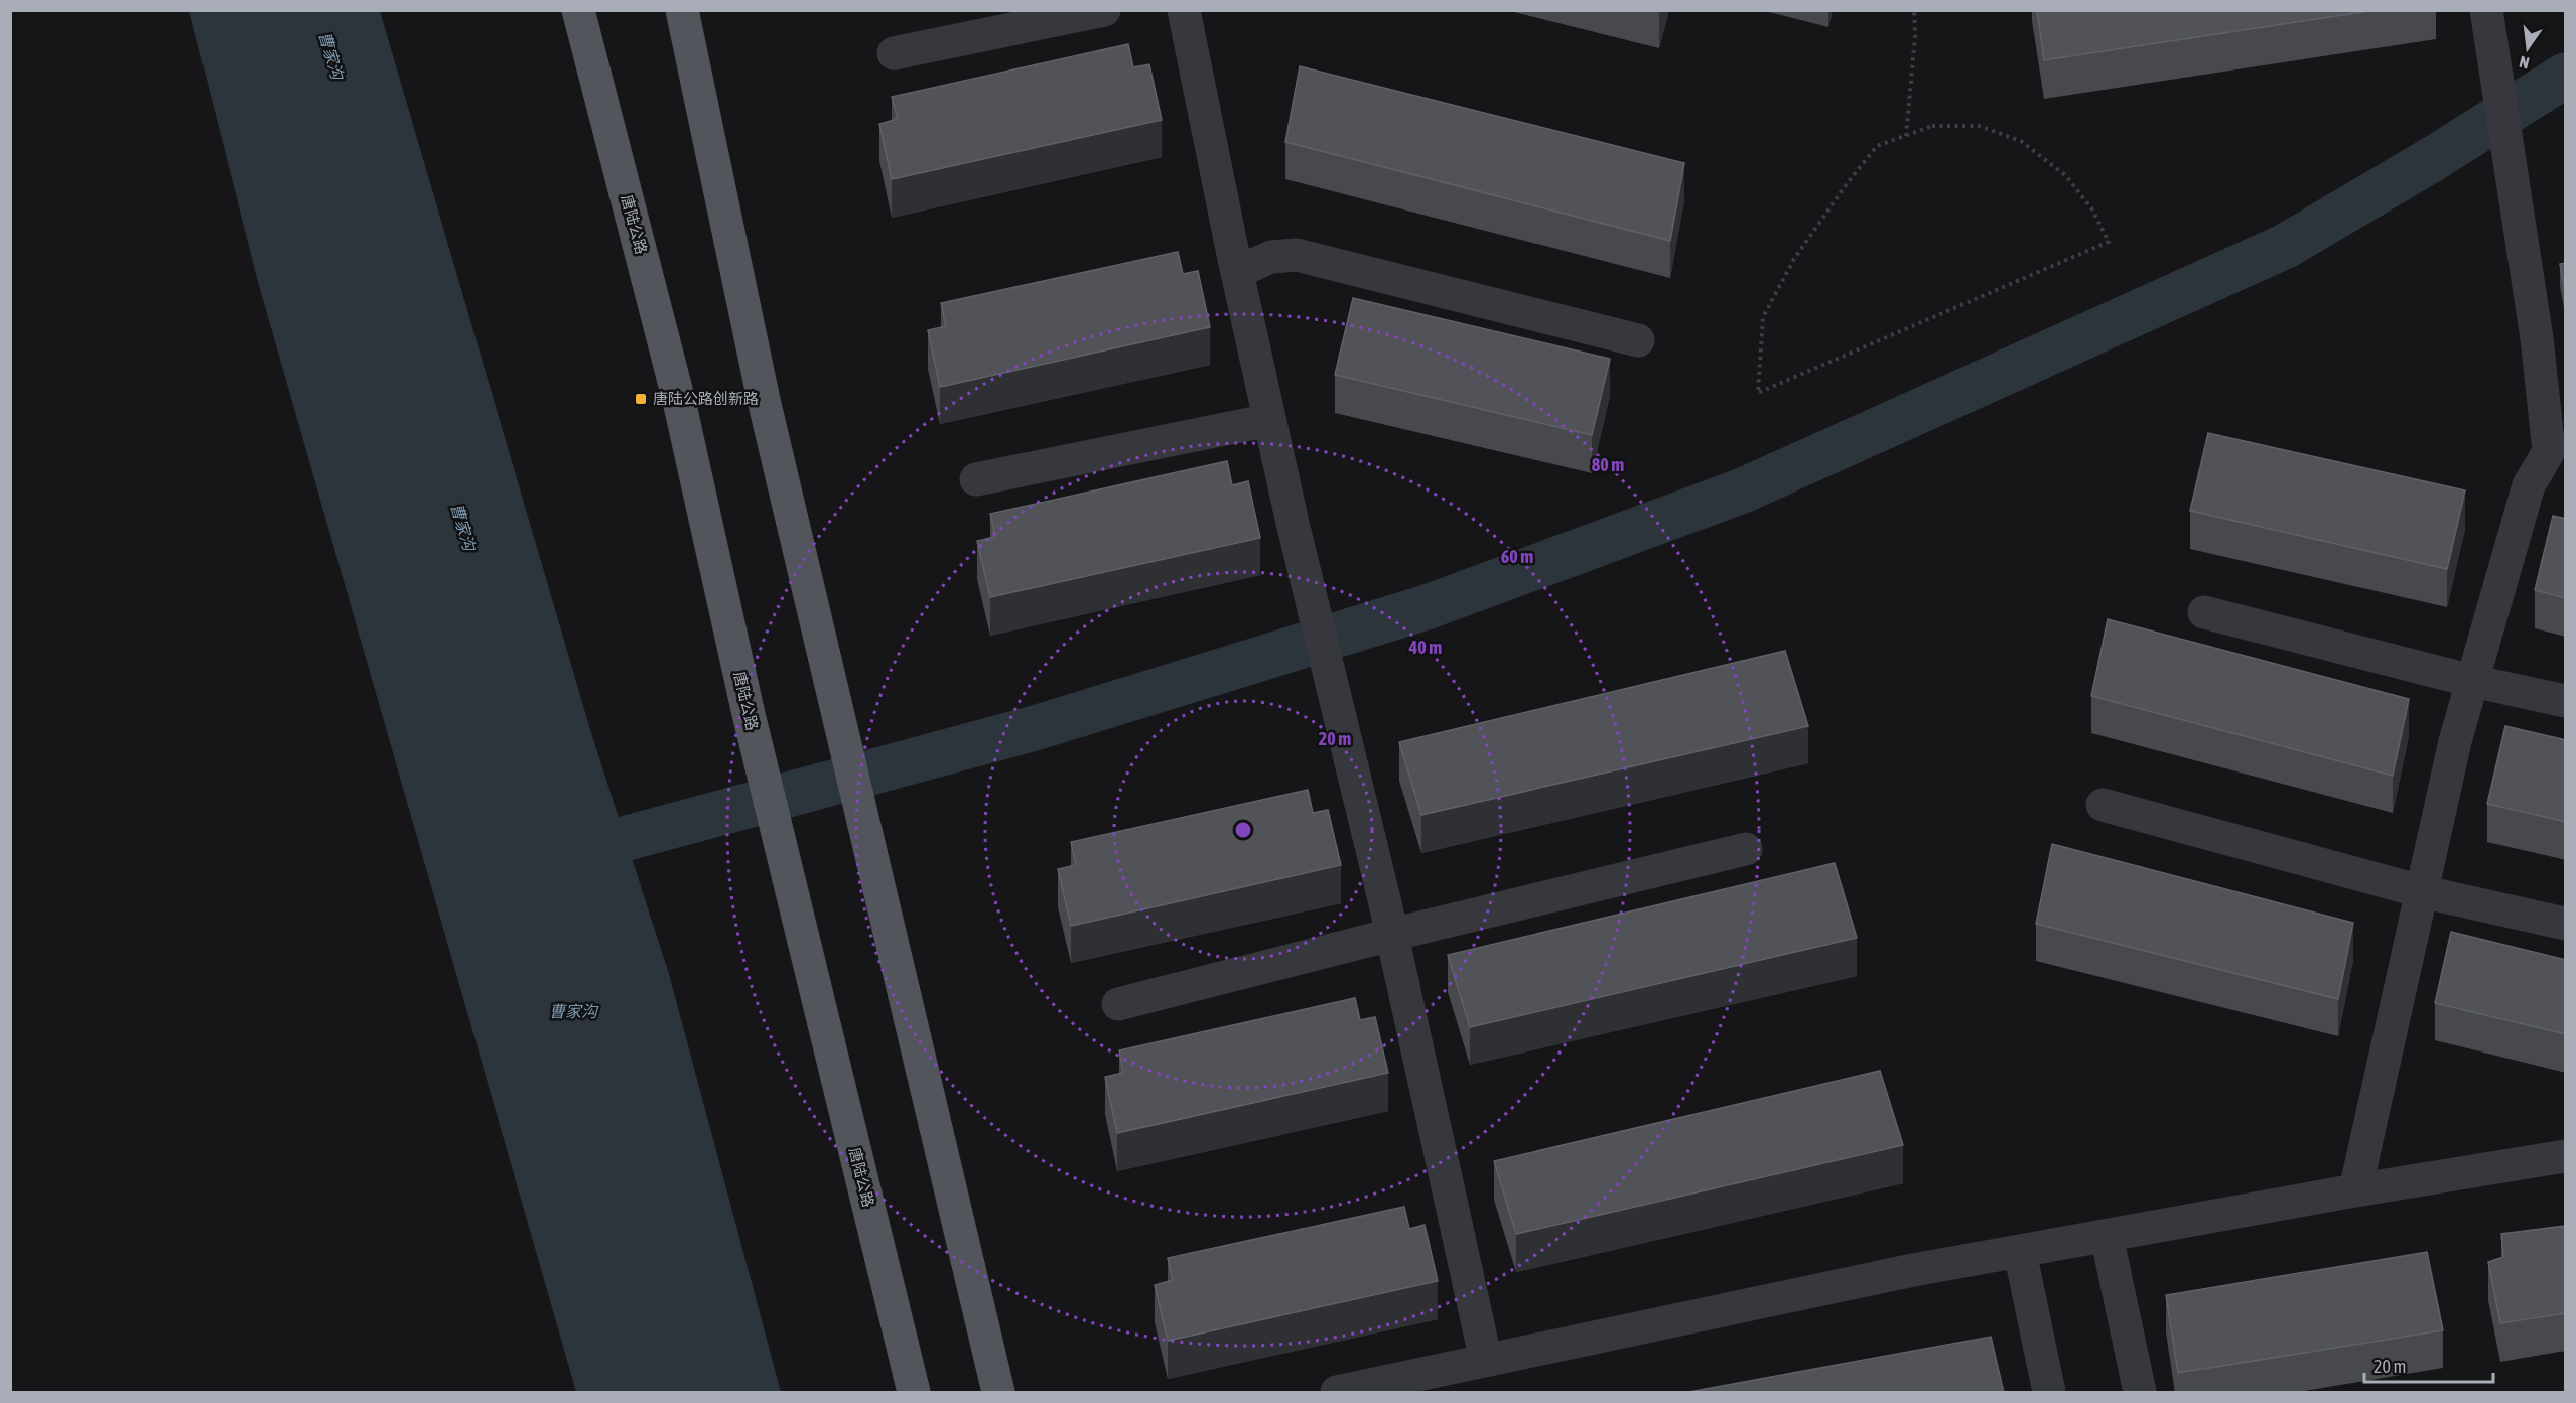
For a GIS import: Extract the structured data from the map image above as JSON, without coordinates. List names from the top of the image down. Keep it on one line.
{"streets":{"main road":["唐陆公路"]},"water":["曹家沟"],"places":{"transit":["唐陆公路创新路"]},"scale_bar":"20 m","north":"bottom","rings":["80 m","60 m","40 m","20 m"]}
